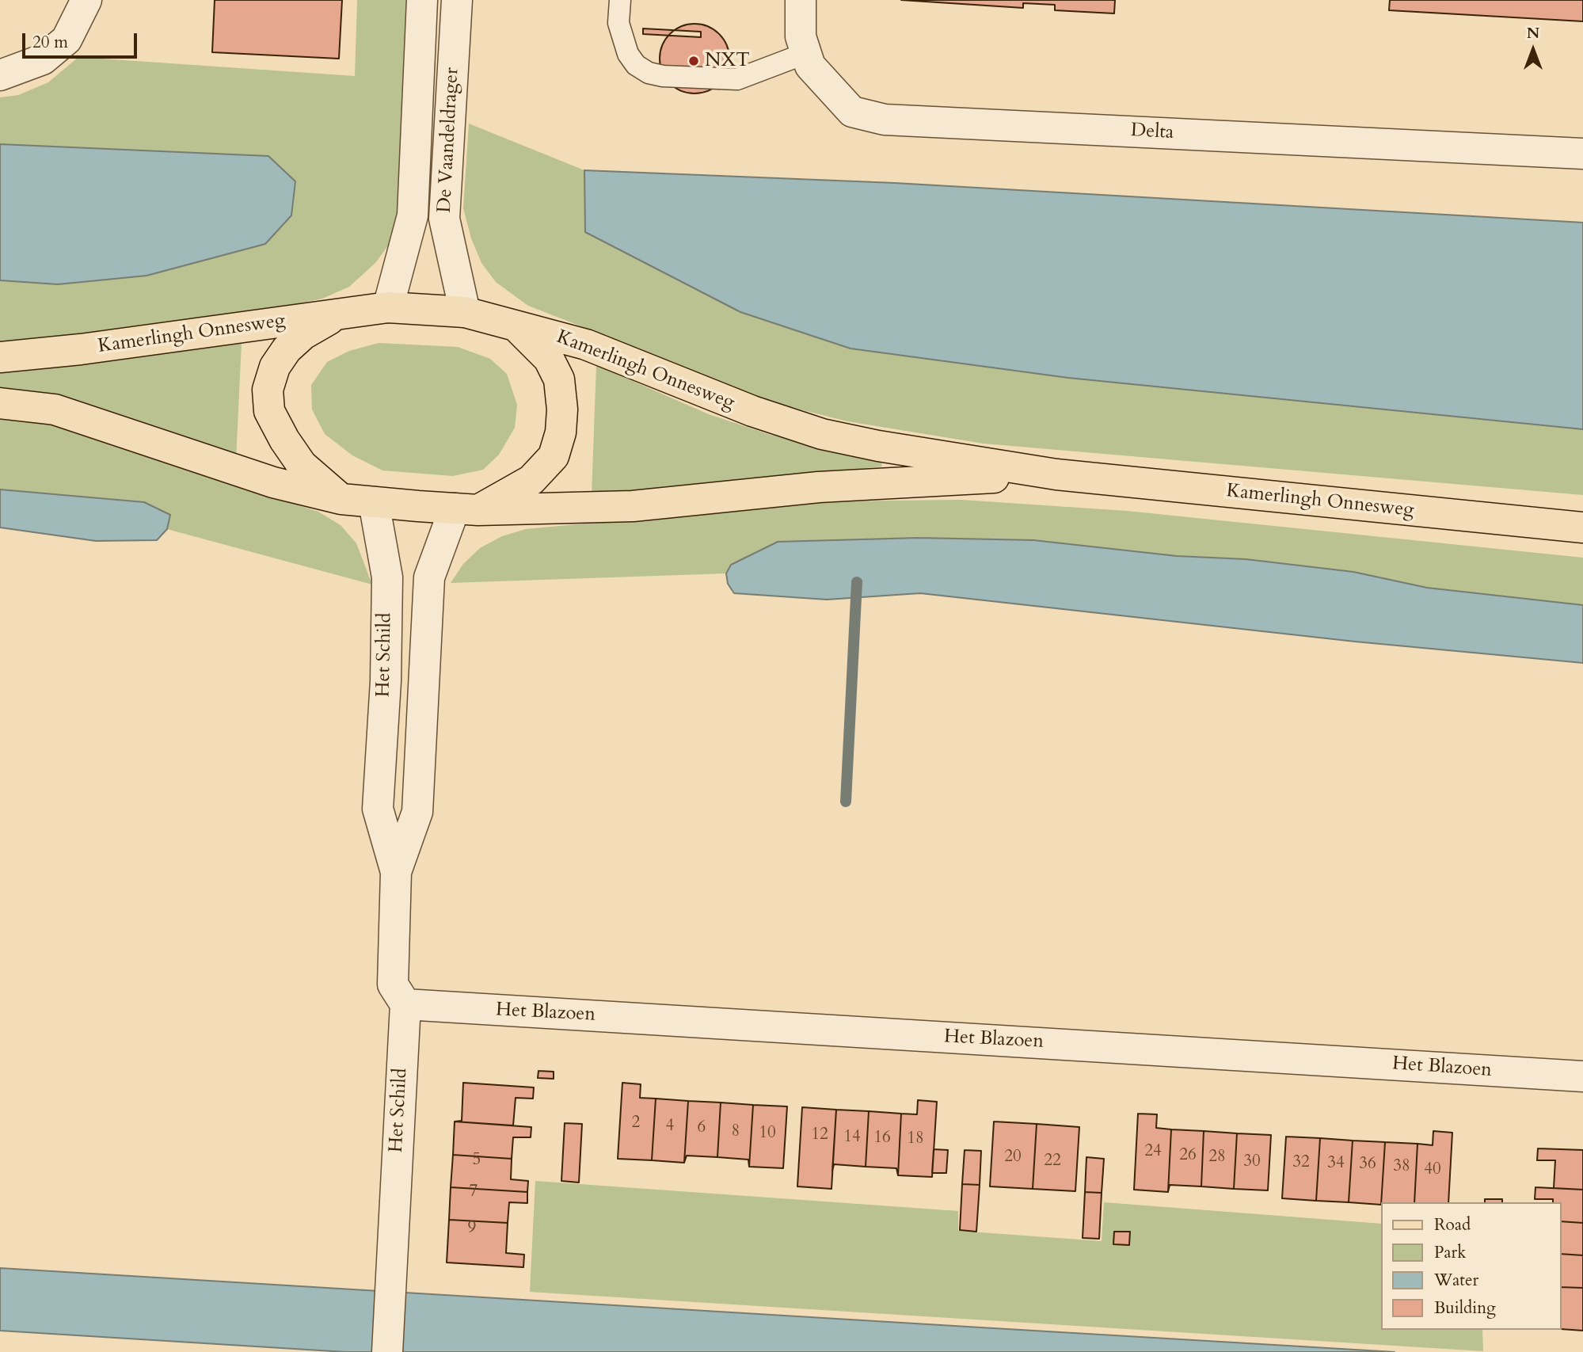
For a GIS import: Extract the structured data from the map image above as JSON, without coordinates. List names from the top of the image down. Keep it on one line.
{"streets":{"main road":["Kamerlingh Onnesweg"],"street":["Delta","De Vaandeldrager","Het Schild","Het Blazoen"]},"crossings":[["De Vaandeldrager","Kamerlingh Onnesweg"],["Kamerlingh Onnesweg","Het Schild"],["Het Schild","Het Blazoen"]],"places":["NXT"],"house_numbers":["2","4","6","8","10","12","14","16","18","24","26","20","28","5","22","30","32","34","36","38","40","7","9"],"legend":["Road","Park","Water","Building"],"scale_bar":"20 m","north":"top"}
